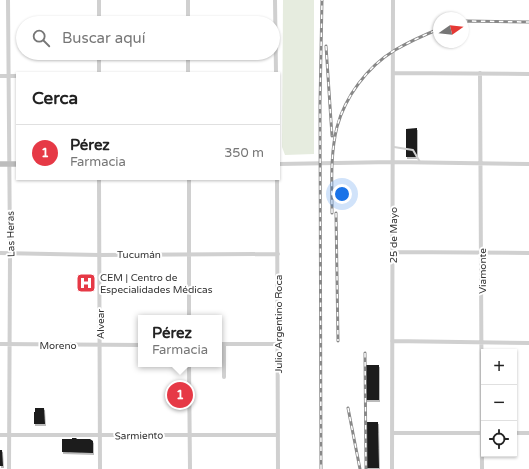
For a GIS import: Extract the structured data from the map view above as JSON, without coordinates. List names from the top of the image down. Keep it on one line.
{"streets":{"street":["Las Heras","25 de Mayo","Tucumán","Viamonte","Alvear","Julio Argentino Roca","Moreno","Sarmiento"]},"crossings":[["Las Heras","Tucumán"],["Las Heras","Moreno"],["Las Heras","Sarmiento"],["Tucumán","Alvear"],["Tucumán","Julio Argentino Roca"],["Alvear","Moreno"],["Alvear","Sarmiento"],["Julio Argentino Roca","Sarmiento"]],"places":{"hospital":["CEM | Centro de Especialidades Médicas"]},"north":"right","page":{"search":"Buscar aquí","heading":"Cerca","list":[{"mark":"1","name":"Pérez","note":"Farmacia","value":"350 m"}],"popup":["Pérez","Farmacia"],"map_buttons":["+","−"],"pins":"1"}}
